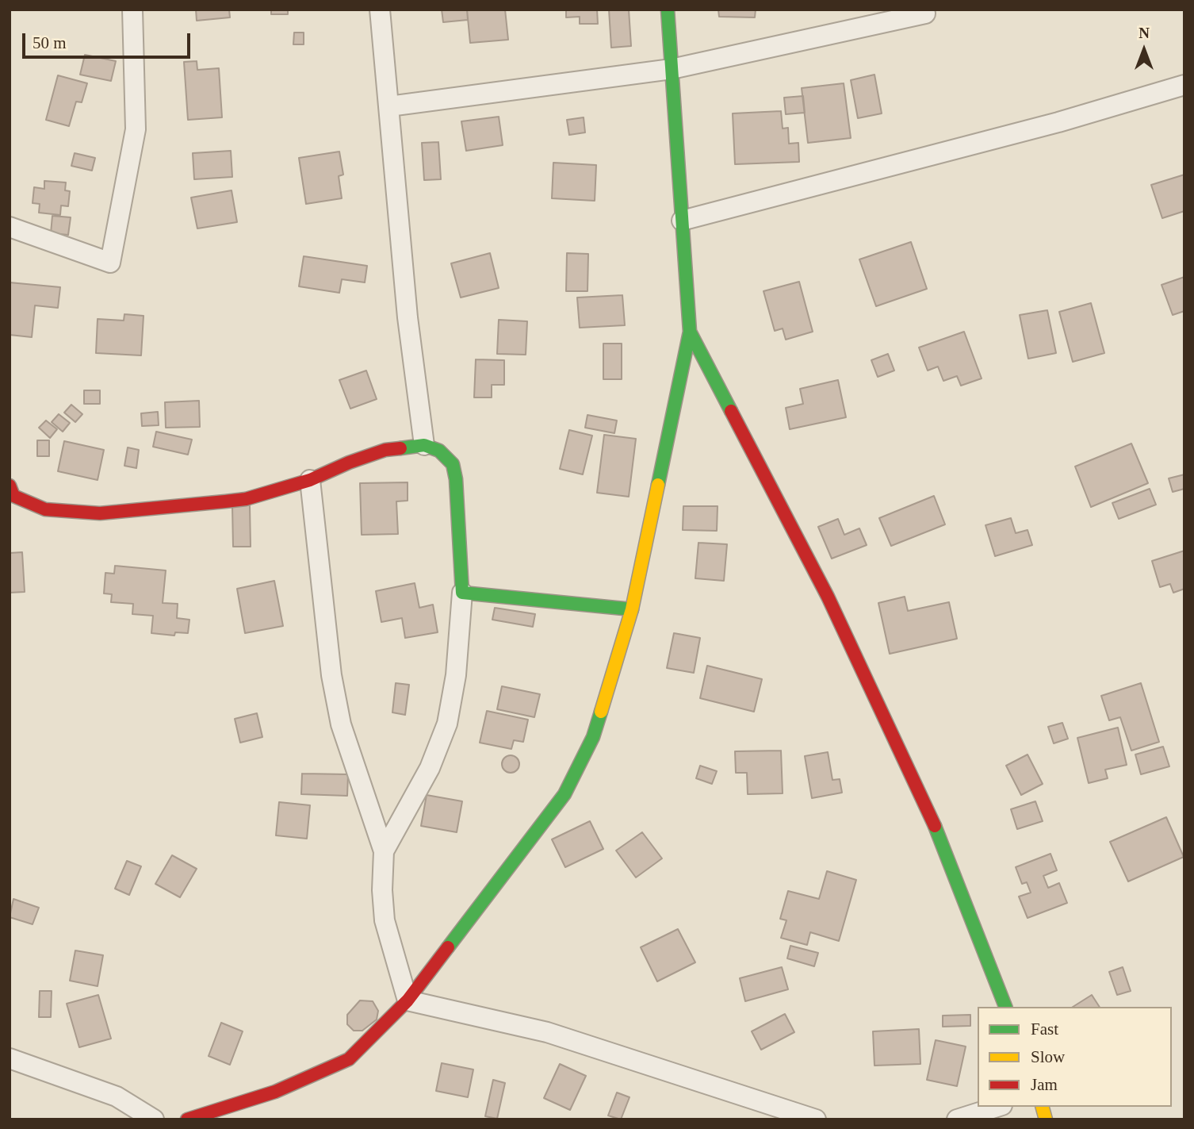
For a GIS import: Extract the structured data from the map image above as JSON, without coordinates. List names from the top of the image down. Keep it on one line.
{"legend":["Fast","Slow","Jam"],"scale_bar":"50 m","north":"top"}
